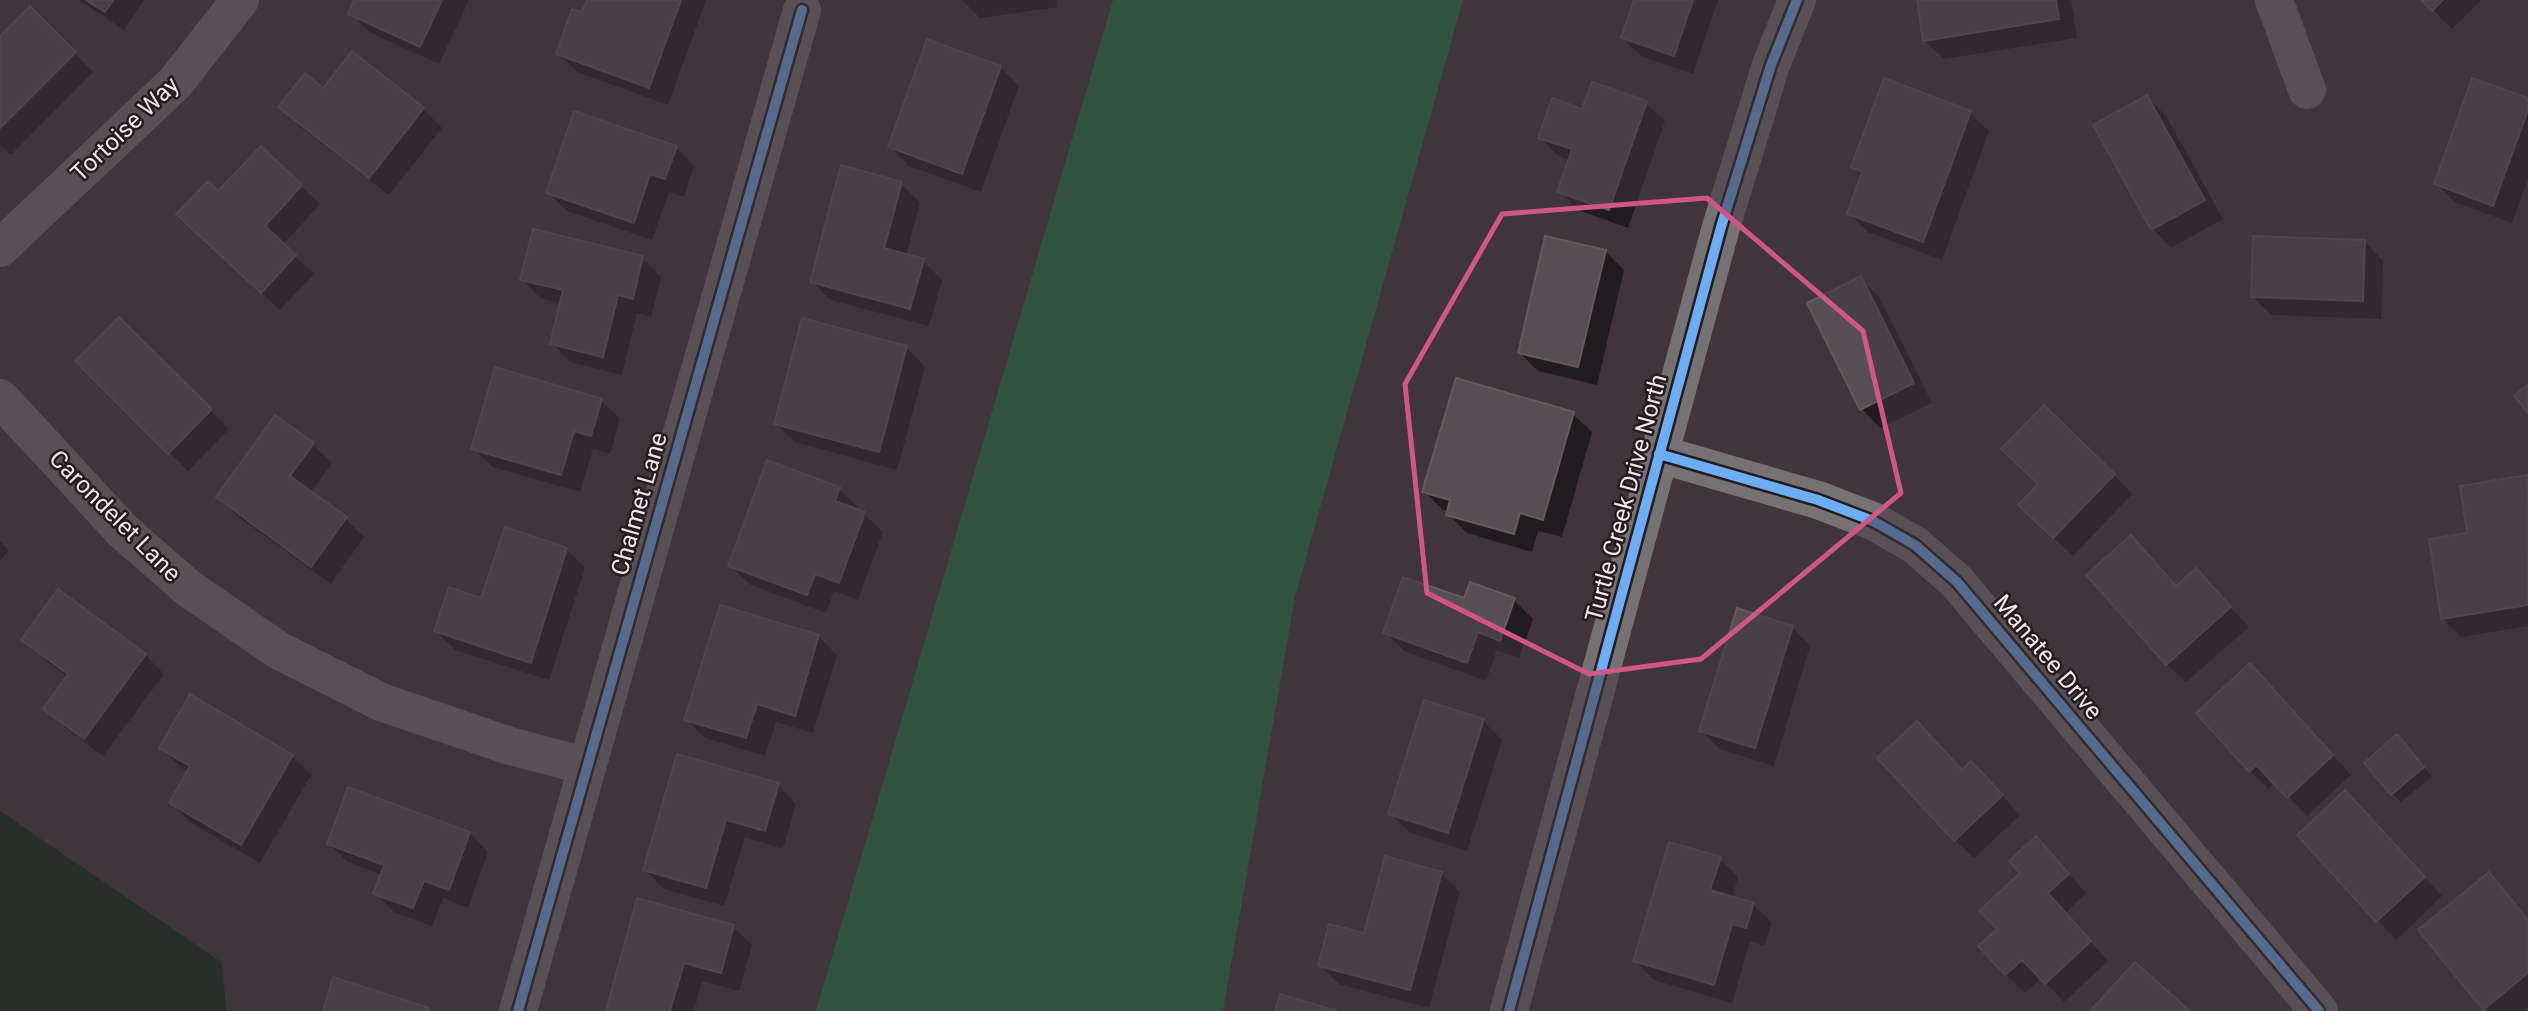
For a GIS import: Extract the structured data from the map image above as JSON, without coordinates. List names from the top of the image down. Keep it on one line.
{"streets":{"street":["Tortoise Way","Turtle Creek Drive North","Chalmet Lane","Carondelet Lane","Manatee Drive"]},"crossings":[["Turtle Creek Drive North","Manatee Drive"],["Chalmet Lane","Carondelet Lane"]]}
